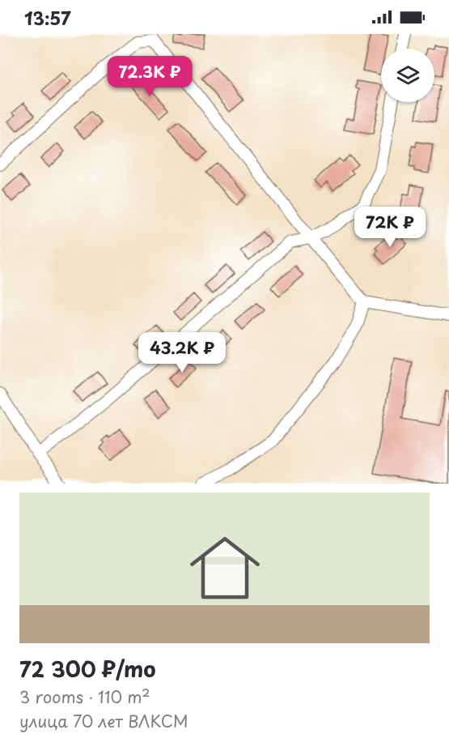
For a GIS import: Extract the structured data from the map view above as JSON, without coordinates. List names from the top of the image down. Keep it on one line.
{"page":{"status":"13:57","price":["72.3K ₽","72K ₽","43.2K ₽"],"list":[{"name":"72 300 ₽/mo","note":"3 rooms · 110 m² · улица 70 лет ВЛКСМ"}]}}
